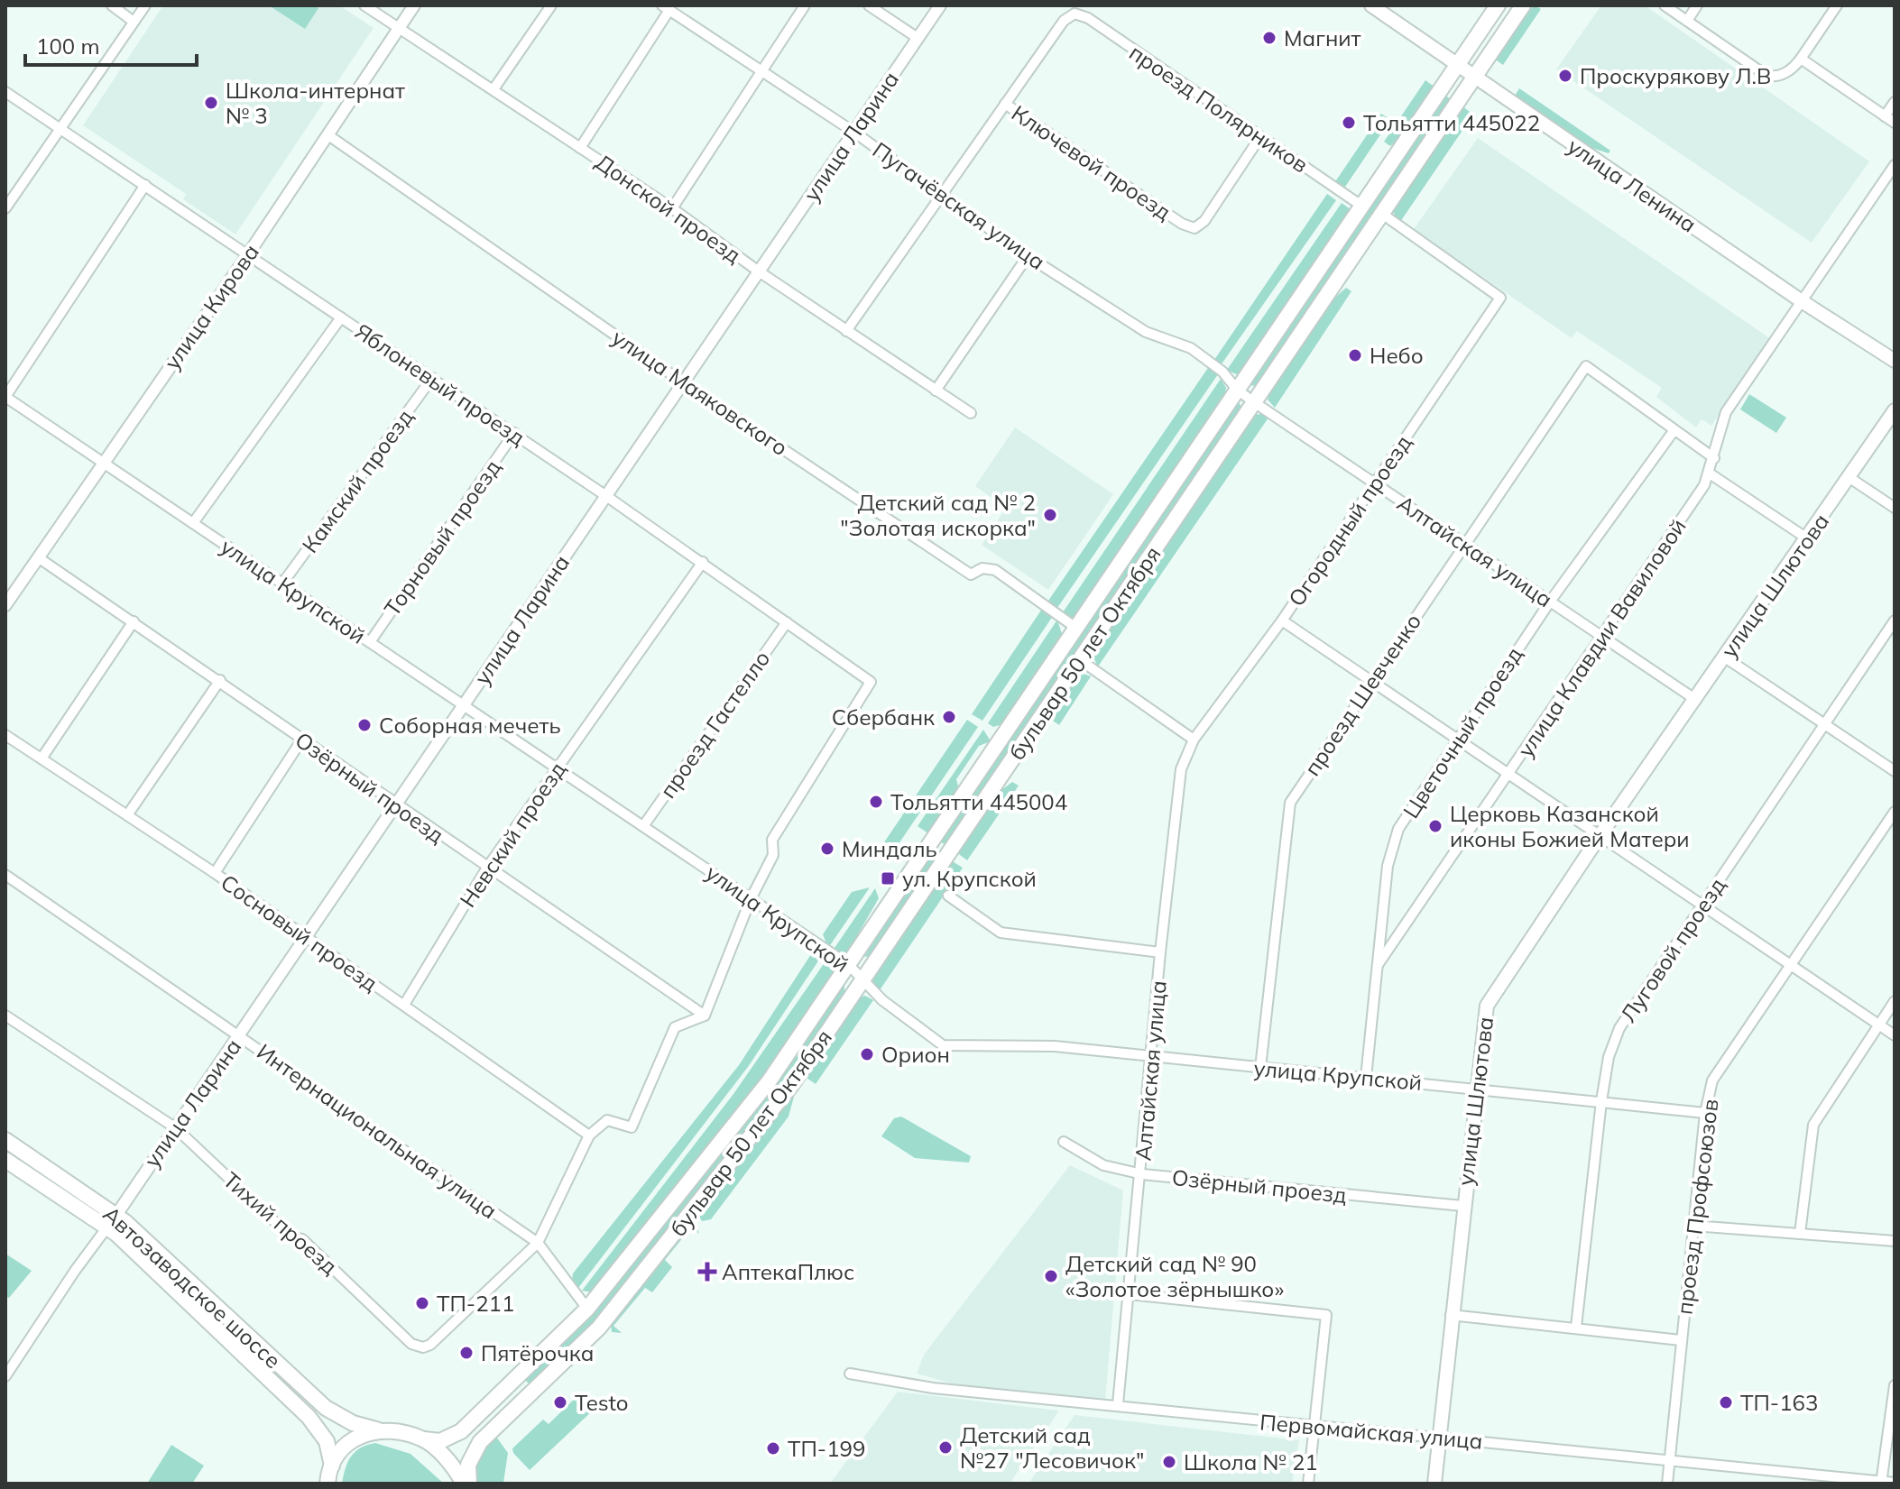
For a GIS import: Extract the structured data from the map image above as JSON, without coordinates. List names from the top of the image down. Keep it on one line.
{"streets":{"main road":["улица Ленина","улица Шлютова","бульвар 50 лет Октября","Автозаводское шоссе"],"street":["проезд Полярников","улица Ларина","Ключевой проезд","Пугачёвская улица","Донской проезд","улица Кирова","Яблоневый проезд","улица Маяковского","Камский проезд","Огородный проезд","Торновый проезд","Алтайская улица","улица Крупской","улица Клавдии Вавиловой","проезд Шевченко","проезд Гастелло","Цветочный проезд","Озёрный проезд","Невский проезд","Сосновый проезд","Луговой проезд","Интернациональная улица","проезд Профсоюзов","Тихий проезд","Первомайская улица"]},"crossings":[["проезд Полярников","Ключевой проезд"],["проезд Полярников","бульвар 50 лет Октября"],["улица Ларина","Пугачёвская улица"],["улица Ларина","Донской проезд"],["улица Ларина","Яблоневый проезд"],["улица Ларина","улица Маяковского"],["улица Ларина","улица Крупской"],["улица Ларина","Озёрный проезд"],["улица Ларина","Сосновый проезд"],["улица Ларина","Интернациональная улица"],["улица Ларина","Тихий проезд"],["улица Ларина","Автозаводское шоссе"],["улица Ленина","улица Клавдии Вавиловой"],["улица Ленина","бульвар 50 лет Октября"],["Пугачёвская улица","Алтайская улица"],["Пугачёвская улица","бульвар 50 лет Октября"],["Донской проезд","улица Кирова"],["улица Кирова","Яблоневый проезд"],["улица Кирова","улица Маяковского"],["улица Кирова","улица Крупской"],["улица Кирова","Озёрный проезд"],["Яблоневый проезд","Камский проезд"],["Яблоневый проезд","Торновый проезд"],["Яблоневый проезд","улица Крупской"],["Яблоневый проезд","проезд Гастелло"],["Яблоневый проезд","Невский проезд"],["улица Маяковского","бульвар 50 лет Октября"],["Камский проезд","улица Крупской"],["Огородный проезд","Алтайская улица"],["Огородный проезд","бульвар 50 лет Октября"],["Торновый проезд","улица Крупской"],["Алтайская улица","улица Шлютова"],["Алтайская улица","улица Крупской"],["Алтайская улица","улица Клавдии Вавиловой"],["Алтайская улица","бульвар 50 лет Октября"],["Алтайская улица","проезд Шевченко"],["Алтайская улица","Цветочный проезд"],["Алтайская улица","Озёрный проезд"],["Алтайская улица","Первомайская улица"],["улица Шлютова","улица Крупской"],["улица Шлютова","Озёрный проезд"],["улица Шлютова","Первомайская улица"],["улица Крупской","бульвар 50 лет Октября"],["улица Крупской","проезд Шевченко"],["улица Крупской","проезд Гастелло"],["улица Крупской","Цветочный проезд"],["улица Крупской","Невский проезд"],["улица Крупской","Луговой проезд"],["улица Крупской","проезд Профсоюзов"],["улица Клавдии Вавиловой","Цветочный проезд"],["бульвар 50 лет Октября","Интернациональная улица"],["бульвар 50 лет Октября","Автозаводское шоссе"],["проезд Шевченко","Цветочный проезд"],["Озёрный проезд","Невский проезд"],["Невский проезд","Сосновый проезд"],["Интернациональная улица","Тихий проезд"],["проезд Профсоюзов","Первомайская улица"]],"places":{"other":["Магнит","Проскурякову Л.В","Школа-интернат № 3","Тольятти 445022","Небо","Детский сад № 2 \"Золотая искорка\"","Сбербанк","Cоборная мечеть","Тольятти 445004","Церковь Казанской иконы Божией Матери","Миндаль","Орион","Детский сад № 90 «Золотое зёрнышко»","ТП-211","Пятёрочка","Testo","ТП-163","Детский сад №27 \"Лесовичок\"","ТП-199","Школа № 21"],"transit":["ул. Крупской"],"health":["АптекаПлюс"]},"scale_bar":"100 m"}
